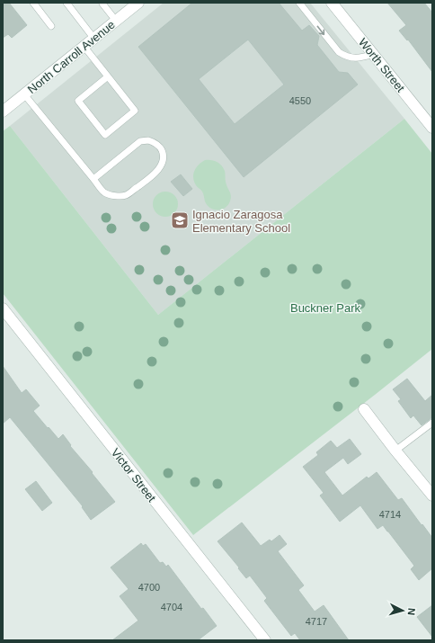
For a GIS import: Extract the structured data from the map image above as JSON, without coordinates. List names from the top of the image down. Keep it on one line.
{"streets":{"street":["North Carroll Avenue","Worth Street","Victor Street"]},"parks":["Buckner Park"],"places":{"school or university":["Ignacio Zaragosa Elementary School"]},"house_numbers":["4550","4714","4700","4704","4717"],"north":"right"}
